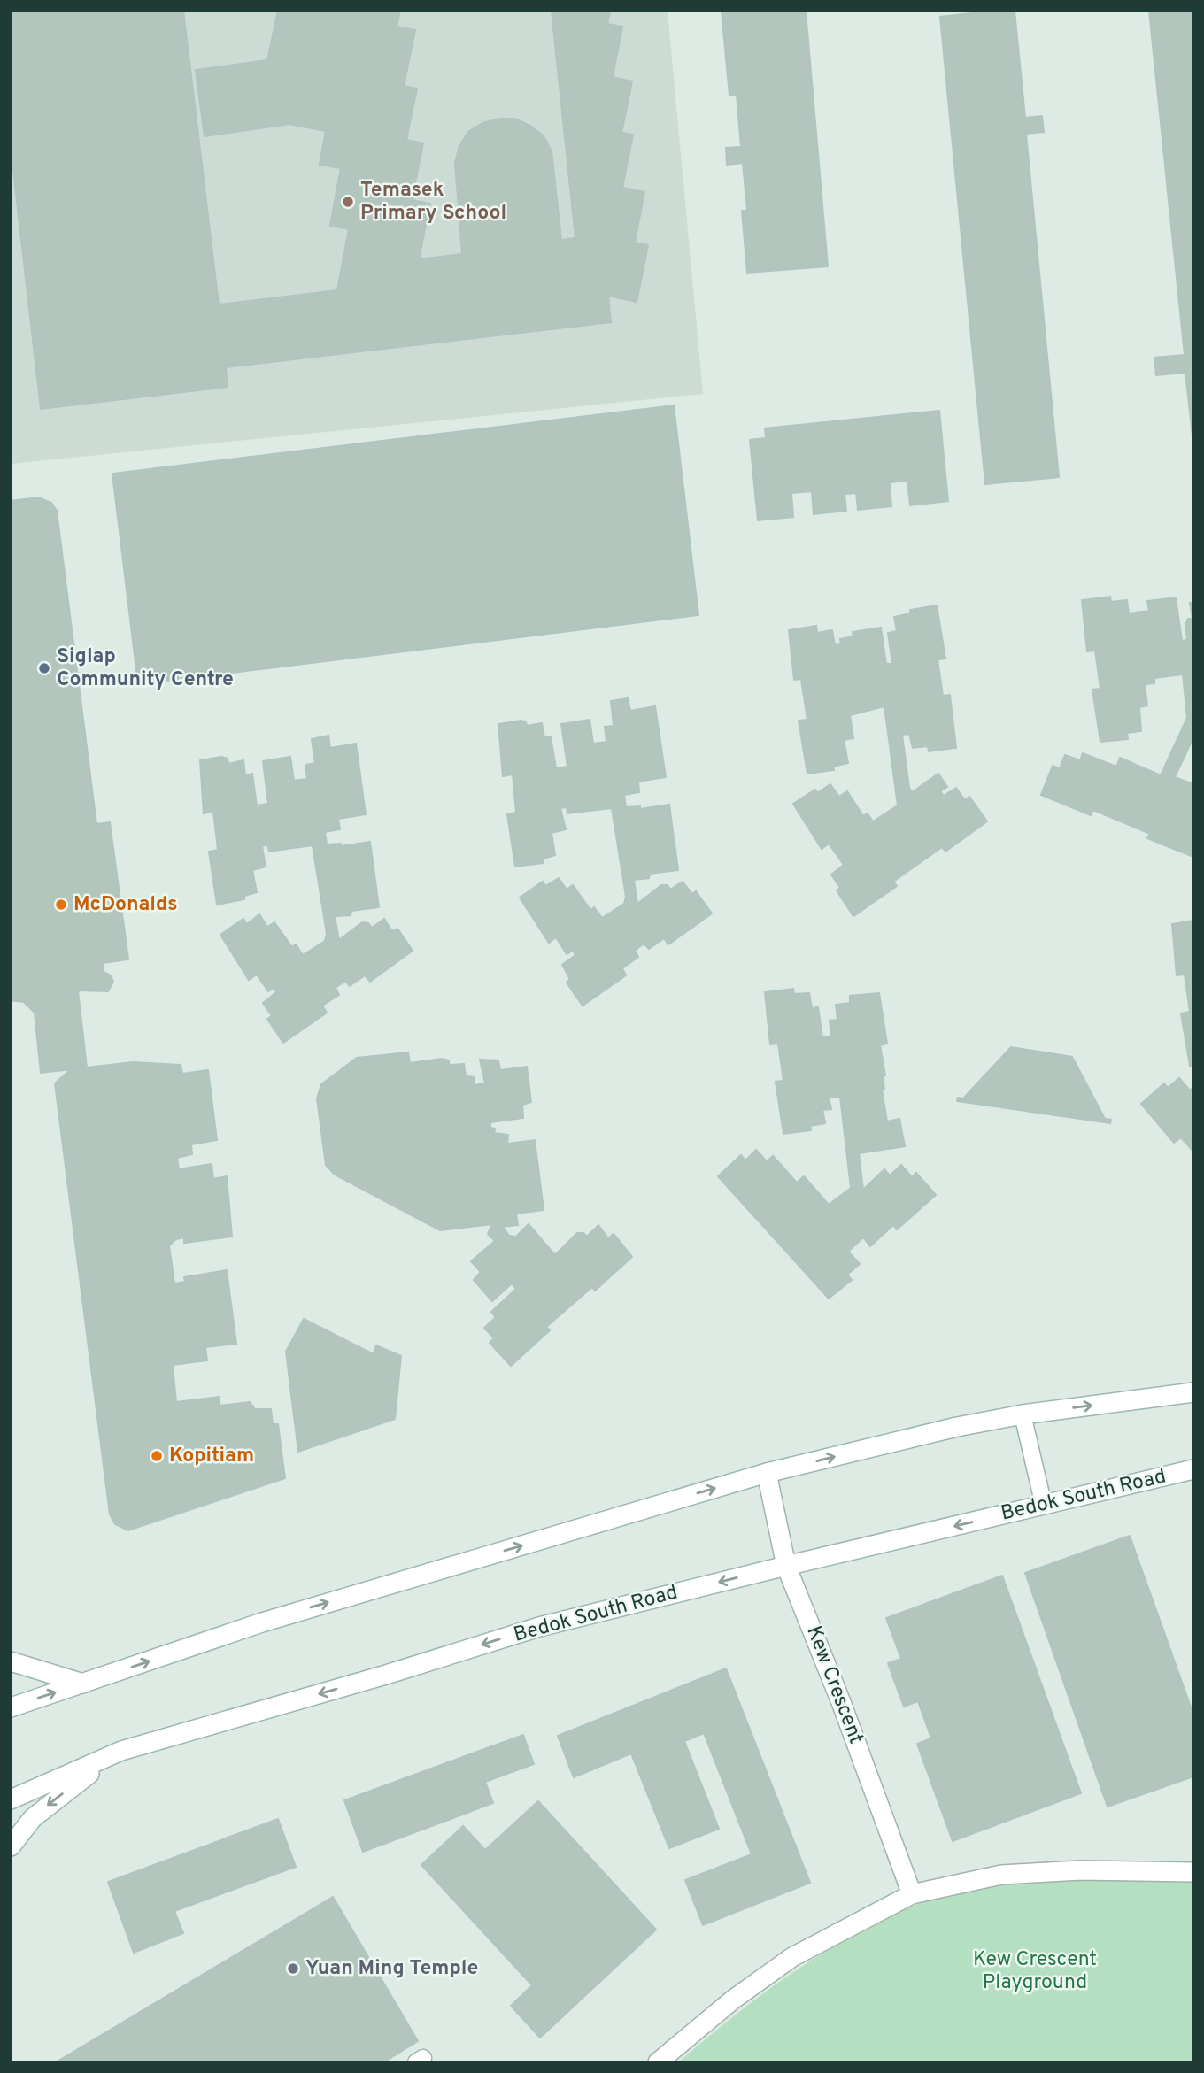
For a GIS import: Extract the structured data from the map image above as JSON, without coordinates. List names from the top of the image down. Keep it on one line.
{"streets":{"main road":["Bedok South Road","Kew Crescent"]},"crossings":[["Bedok South Road","Kew Crescent"]],"parks":["Kew Crescent Playground"],"places":["Temasek Primary School","Siglap Community Centre","McDonalds","Kopitiam","Yuan Ming Temple"]}
